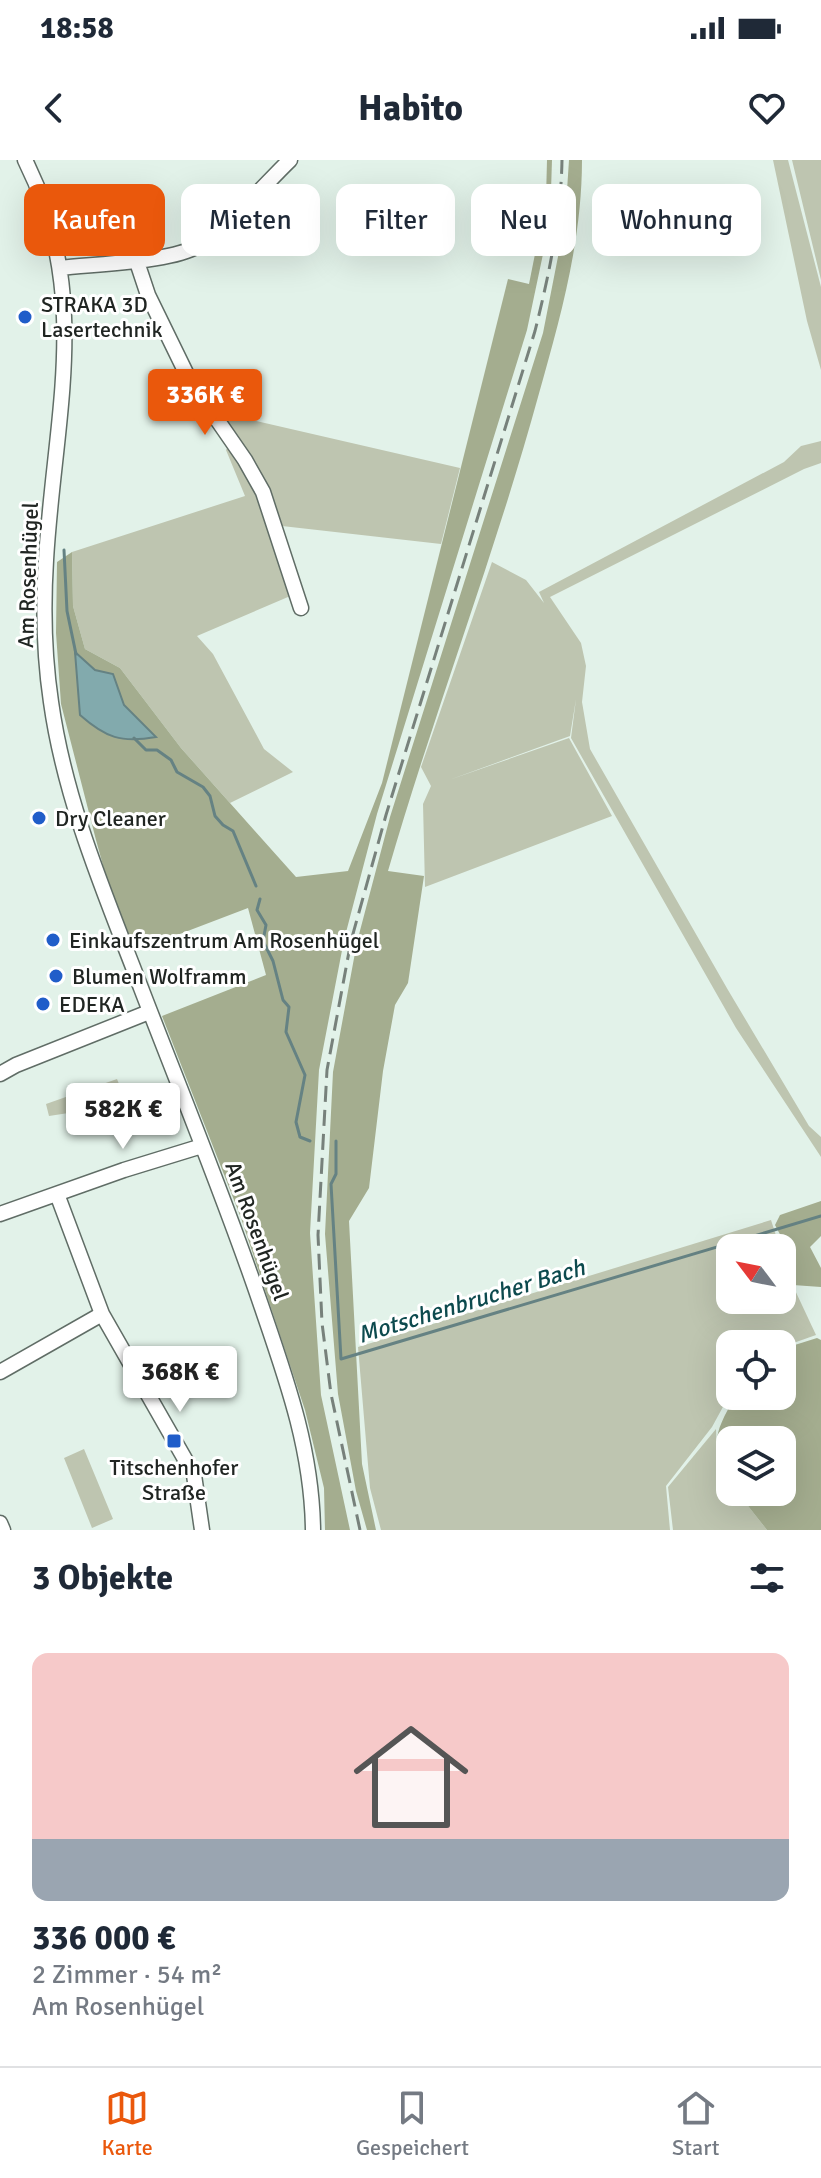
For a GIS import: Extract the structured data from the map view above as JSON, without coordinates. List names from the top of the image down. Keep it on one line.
{"streets":{"street":["Am Rosenhügel"]},"water":["Motschenbrucher Bach"],"places":{"other":["STRAKA 3D Lasertechnik","Dry Cleaner","Einkaufszentrum Am Rosenhügel","Blumen Wolframm","EDEKA"],"transit":["Titschenhofer Straße"]},"north":"top left","page":{"status":"18:58","header":"Habito","chip":["Kaufen","Mieten","Filter","Neu","Wohnung"],"price":["336K €","582K €","368K €"],"heading":"3 Objekte","list":[{"name":"336 000 €","note":"2 Zimmer · 54 m² · Am Rosenhügel"}],"tabs":["Karte","Gespeichert","Start"]}}
